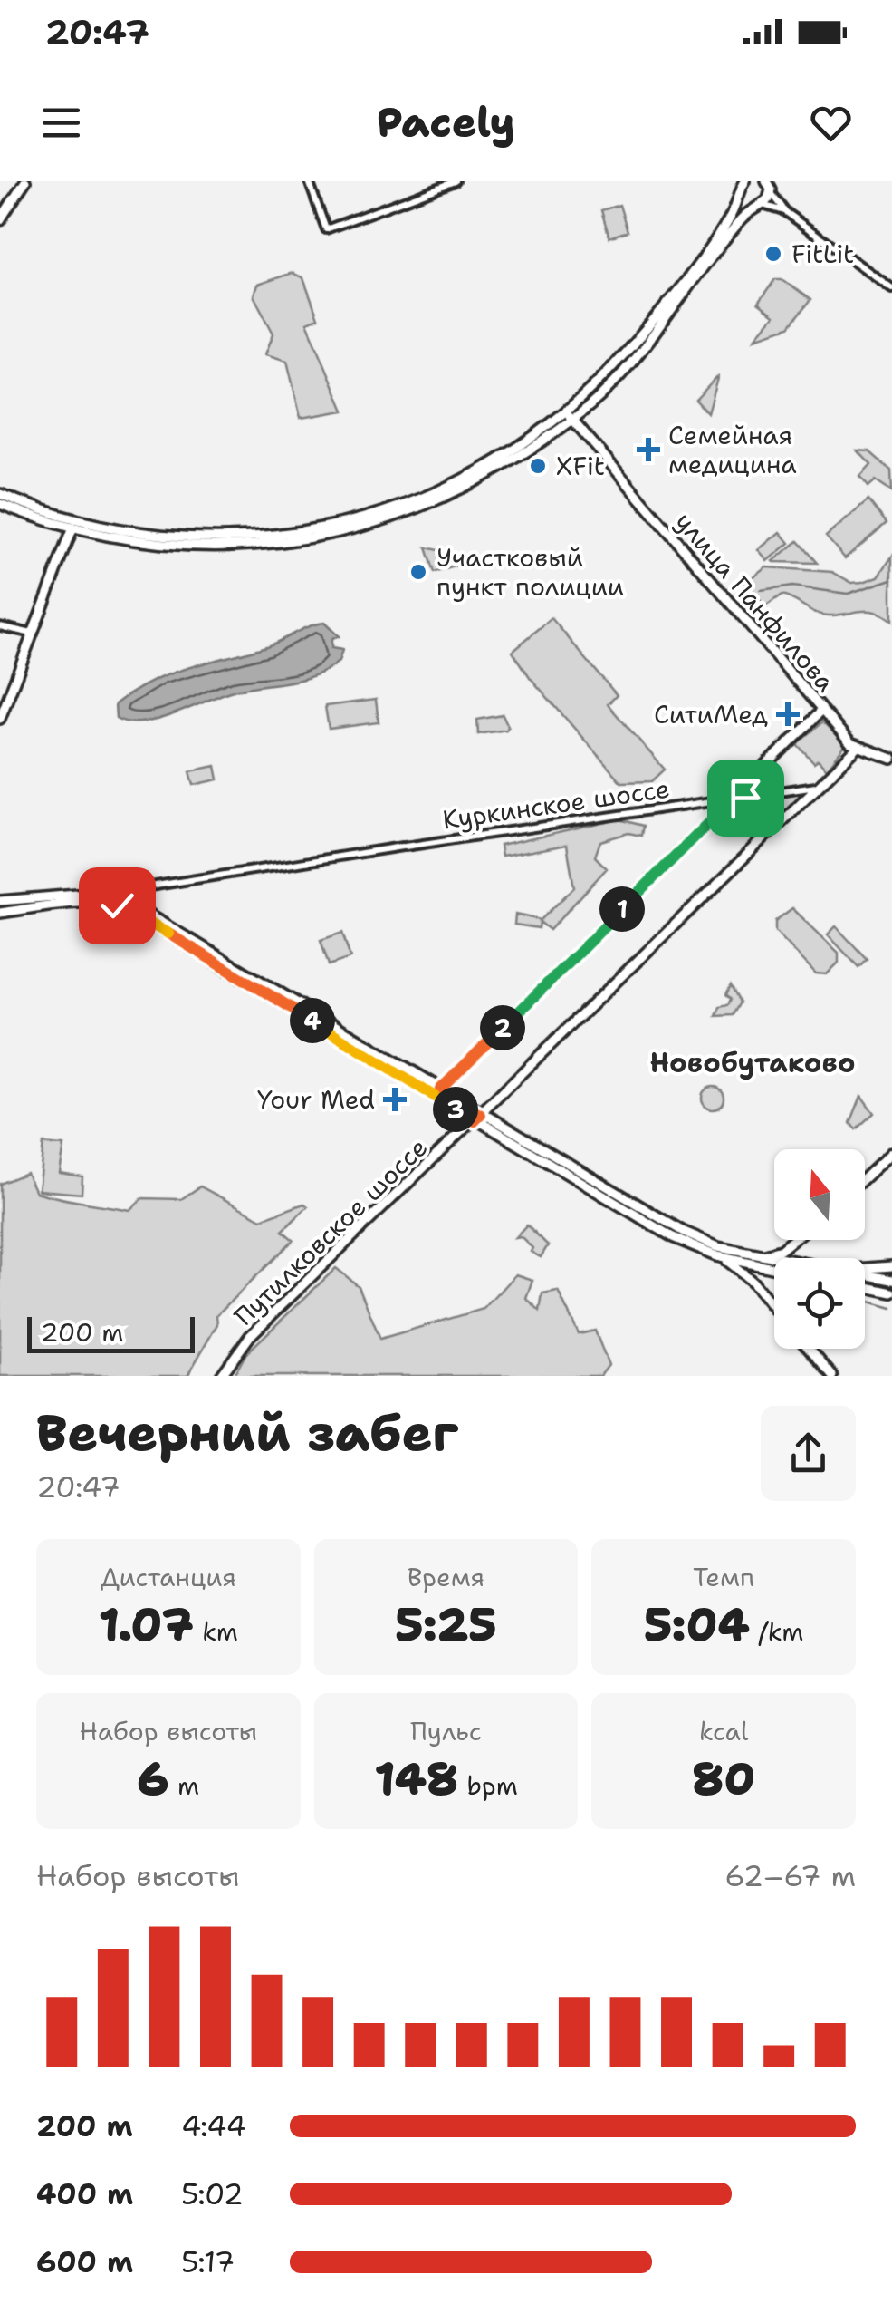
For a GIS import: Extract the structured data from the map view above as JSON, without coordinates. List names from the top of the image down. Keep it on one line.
{"streets":{"main road":["улица Панфилова","Путилковское шоссе"],"street":["Куркинское шоссе"]},"crossings":[["улица Панфилова","Путилковское шоссе"],["Куркинское шоссе","Путилковское шоссе"]],"districts":["Новобутаково"],"places":{"other":["FitLit","XFit","Участковый пункт полиции"],"health":["Семейная медицина","СитиМед","Your Med"]},"scale_bar":"200 m","north":"top","page":{"status":"20:47","header":"Pacely","pins":["1","4","2","3"],"scale":"200 m","heading":["Вечерний забег","20:47"],"stats":[["Дистанция","1.07 km"],["Время","5:25"],["Темп","5:04 /km"],["Набор высоты","6 m"],["Пульс","148 bpm"],["kcal","80"]],"chart":["Набор высоты","62–67 m"],"list":[{"name":"200 m","note":"4:44"},{"name":"400 m","note":"5:02"},{"name":"600 m","note":"5:17"}]}}
